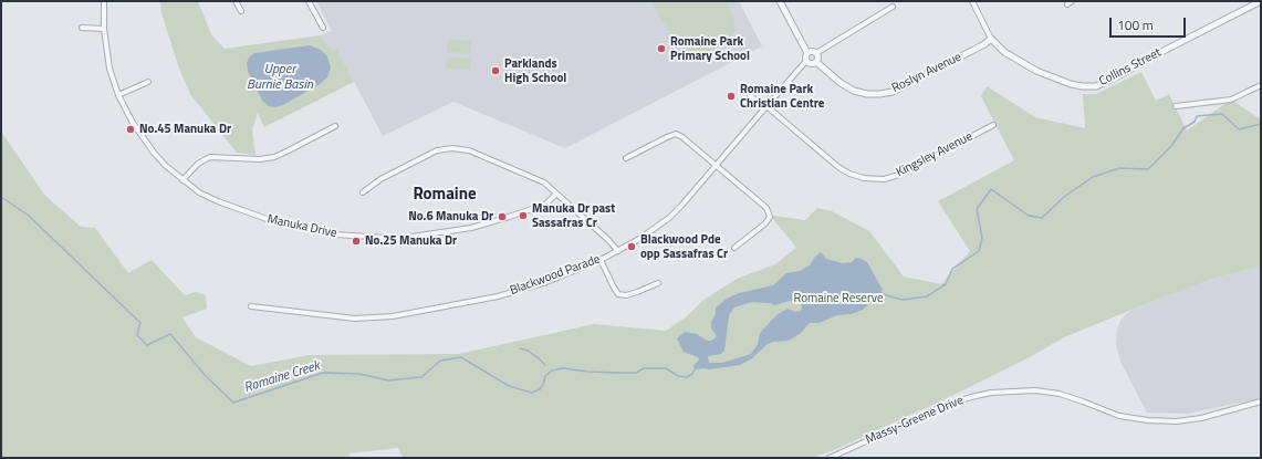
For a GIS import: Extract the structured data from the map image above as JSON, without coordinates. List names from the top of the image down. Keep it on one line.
{"streets":{"street":["Collins Street","Roslyn Avenue","Kingsley Avenue","Manuka Drive","Blackwood Parade","Massy-Greene Drive"]},"crossings":[["Collins Street","Roslyn Avenue"],["Roslyn Avenue","Blackwood Parade"],["Kingsley Avenue","Blackwood Parade"]],"districts":["Romaine"],"water":["Upper Burnie Basin","Romaine Creek"],"parks":["Romaine Reserve"],"places":["Romaine Park Primary School","Parklands High School","Romaine Park Christian Centre","No.45 Manuka Dr","Manuka Dr past Sassafras Cr","No.6 Manuka Dr","No.25 Manuka Dr","Blackwood Pde opp Sassafras Cr"],"scale_bar":"100 m"}
